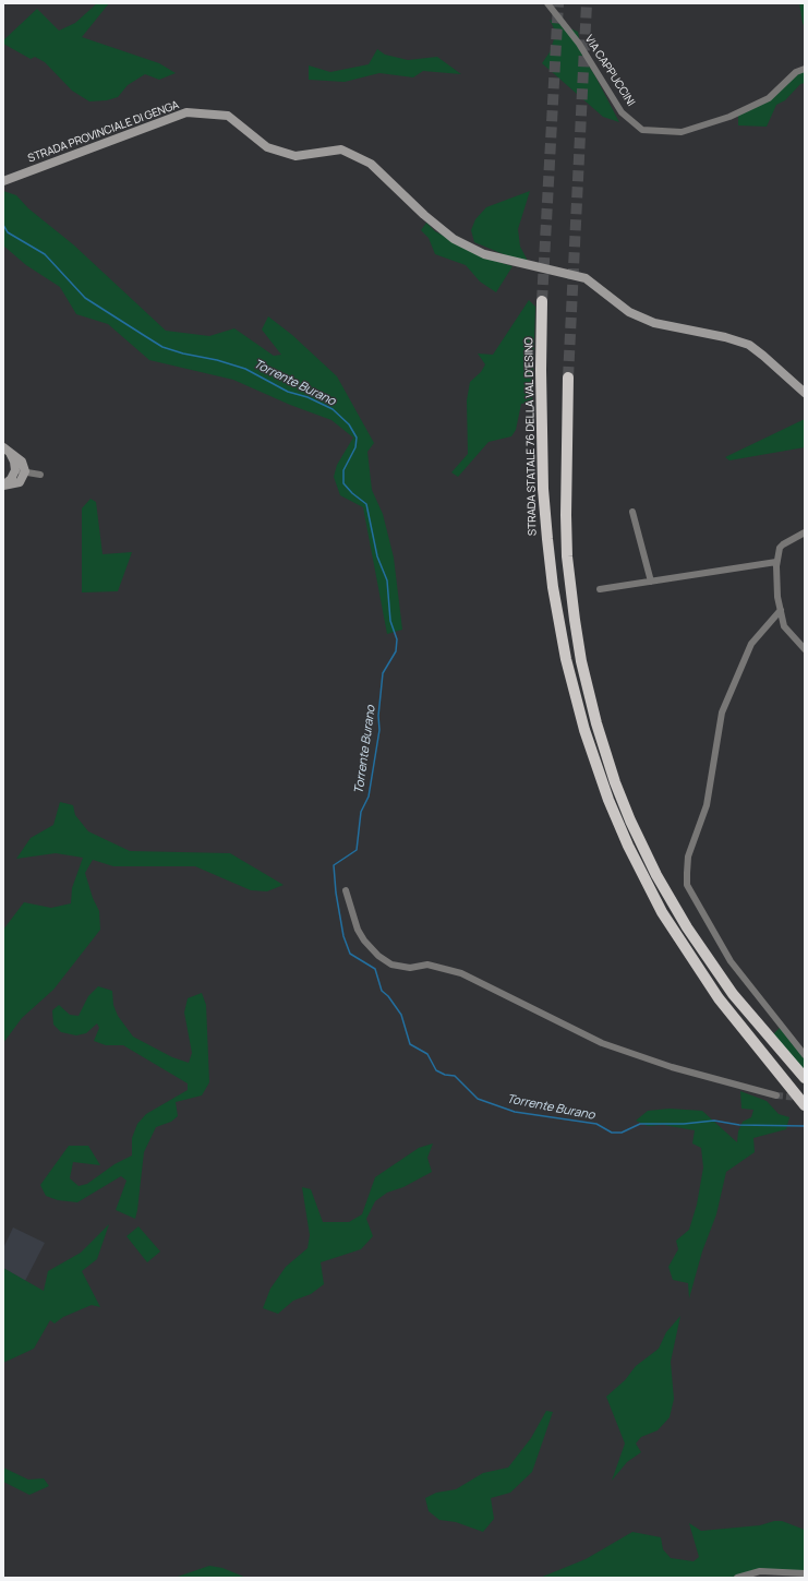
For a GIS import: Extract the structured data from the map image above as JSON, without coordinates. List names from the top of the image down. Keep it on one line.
{"streets":{"highway":["STRADA STATALE 76 DELLA VAL D'ESINO"],"main road":["STRADA PROVINCIALE DI GENGA"],"street":["VIA CAPPUCCINI"]},"water":["Torrente Burano"]}
